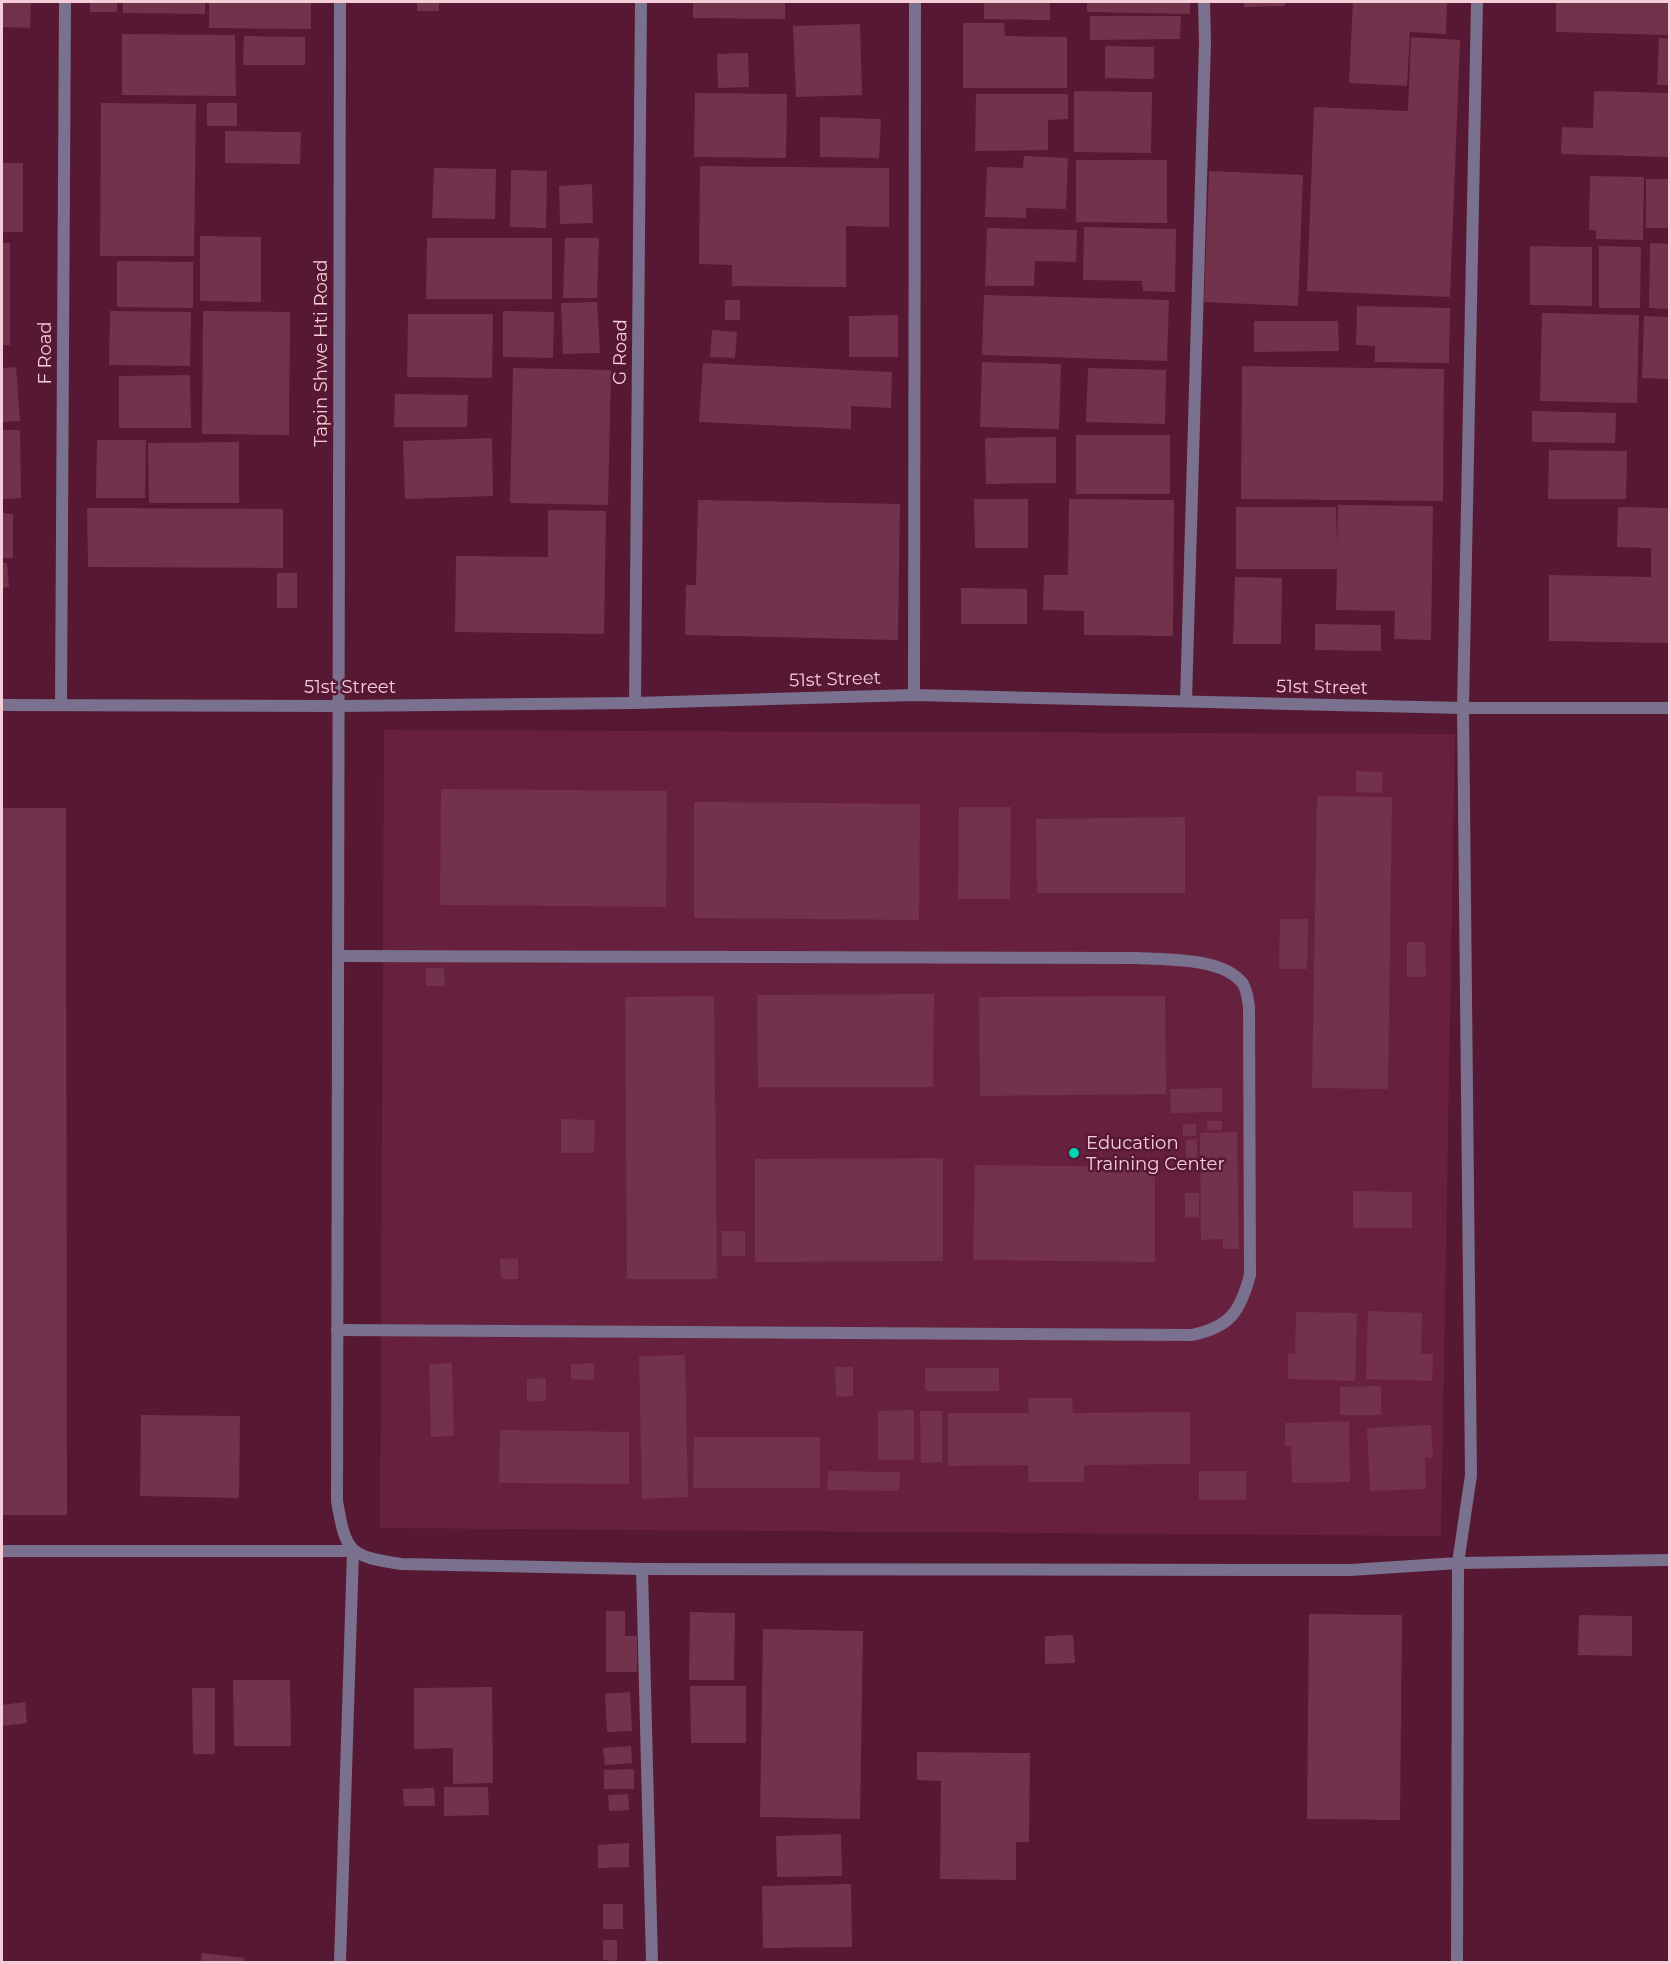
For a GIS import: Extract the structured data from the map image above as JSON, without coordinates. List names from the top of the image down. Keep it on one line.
{"streets":{"street":["G Road","F Road","Tapin Shwe Hti Road","51st Street"]},"crossings":[["G Road","51st Street"],["F Road","51st Street"],["Tapin Shwe Hti Road","51st Street"]],"places":["Education Training Center"]}
